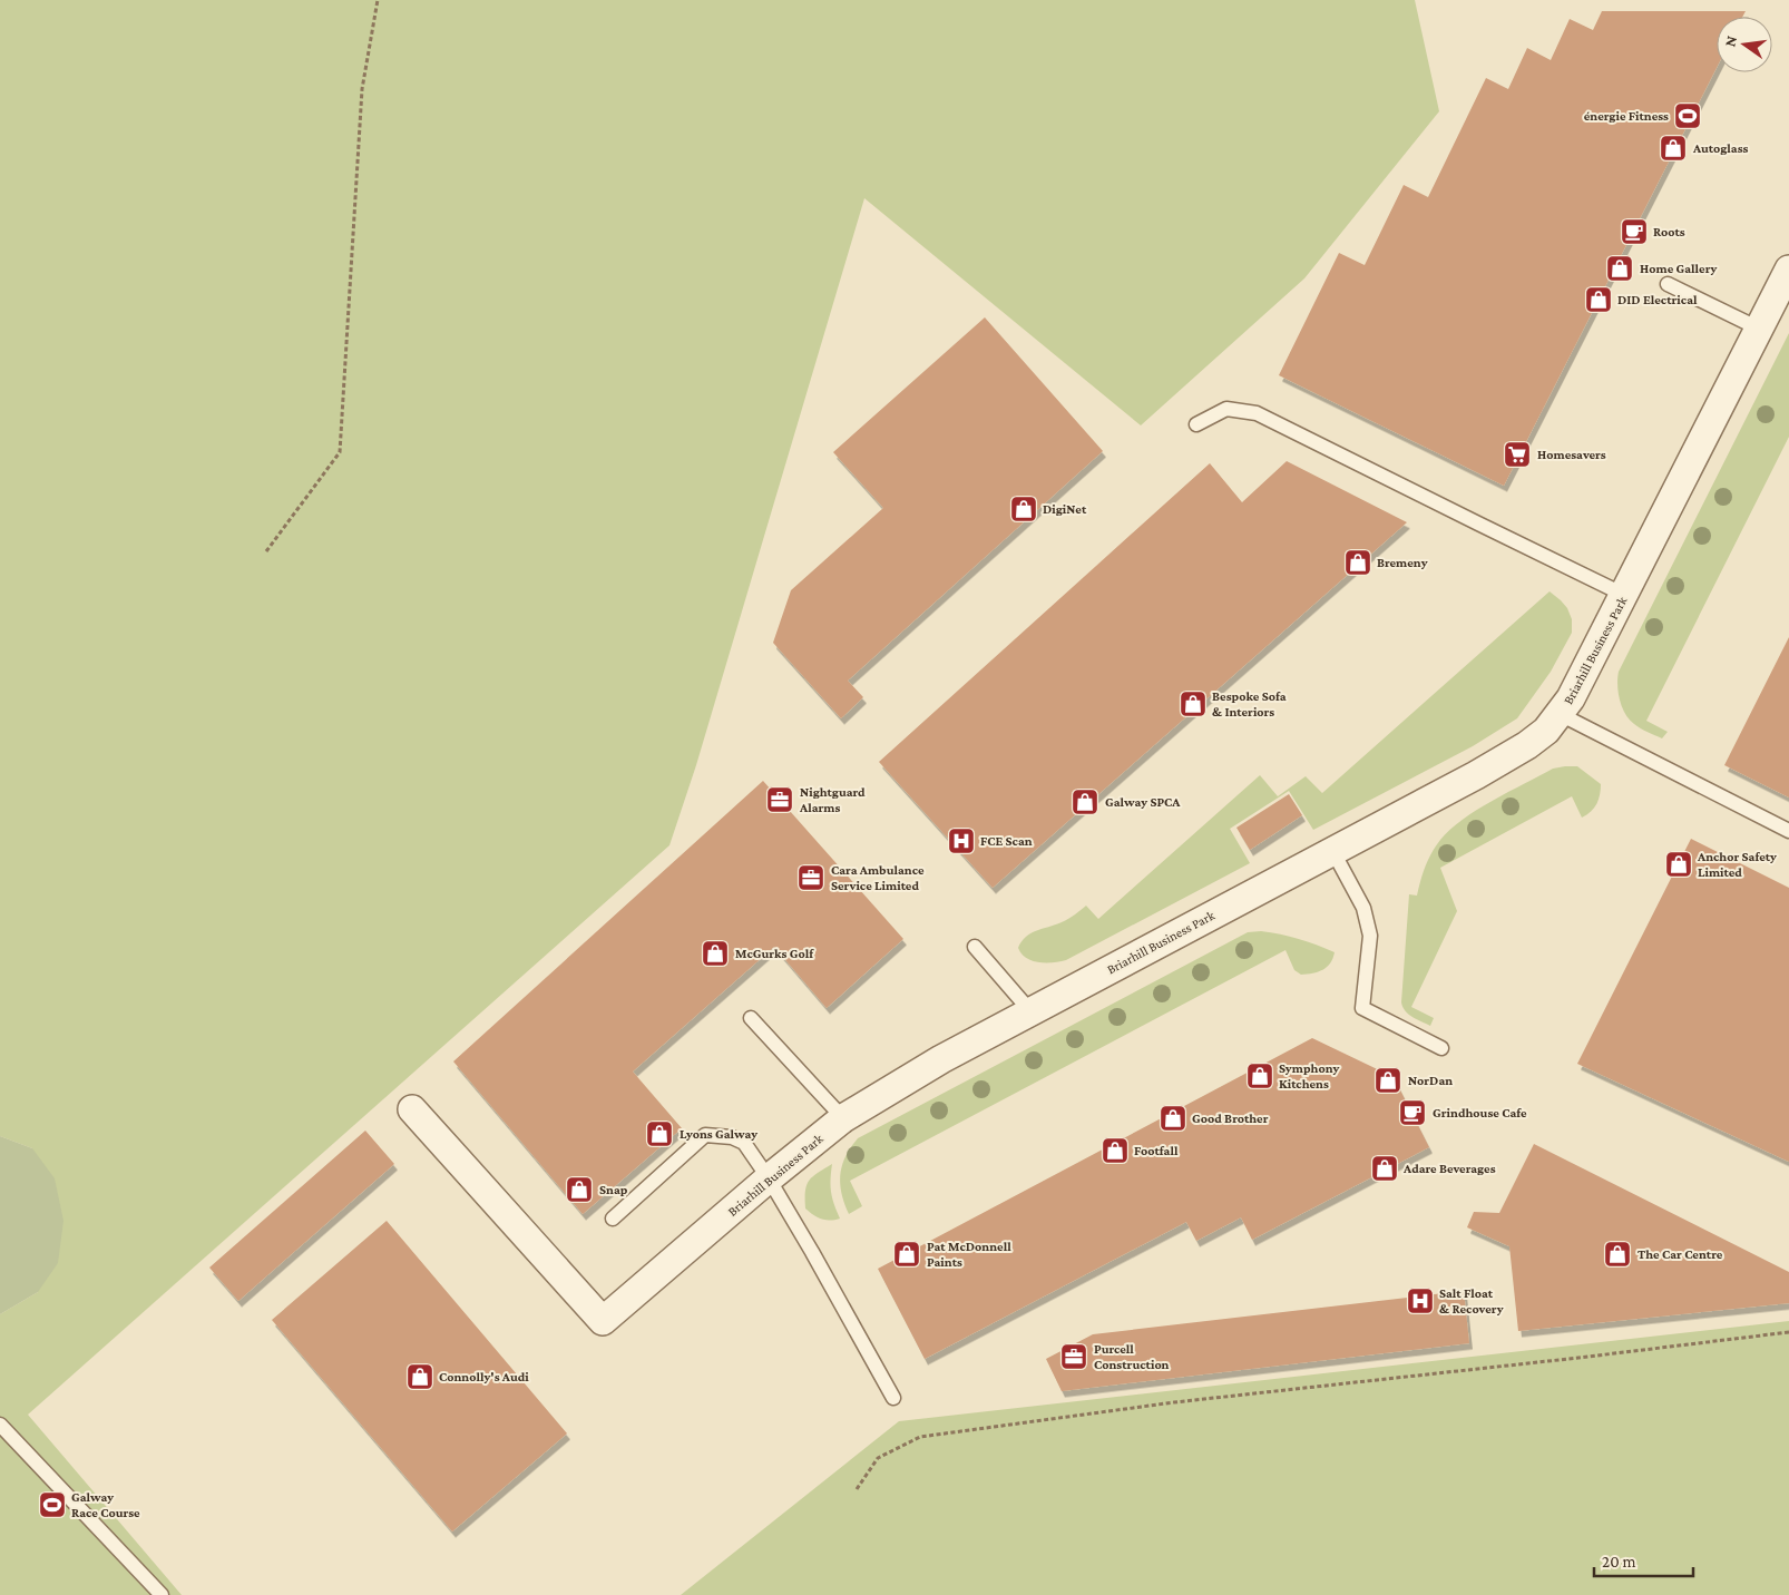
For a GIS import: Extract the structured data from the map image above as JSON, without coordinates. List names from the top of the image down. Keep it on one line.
{"streets":{"street":["Briarhill Business Park"]},"places":{"sports":["énergie Fitness","Galway Race Course"],"shop":["Autoglass","Home Gallery","DID Electrical","DigiNet","Bremeny","Bespoke Sofa & Interiors","Galway SPCA","Anchor Safety Limited","McGurks Golf","Symphony Kitchens","NorDan","Good Brother","Lyons Galway","Footfall","Adare Beverages","Snap","Pat McDonnell Paints","The Car Centre","Connolly's Audi"],"cafe":["Roots","Grindhouse Cafe"],"supermarket":["Homesavers"],"office":["Nightguard Alarms","Cara Ambulance Service Limited","Purcell Construction"],"hospital":["FCE Scan","Salt Float & Recovery"]},"scale_bar":"20 m","north":"left"}
